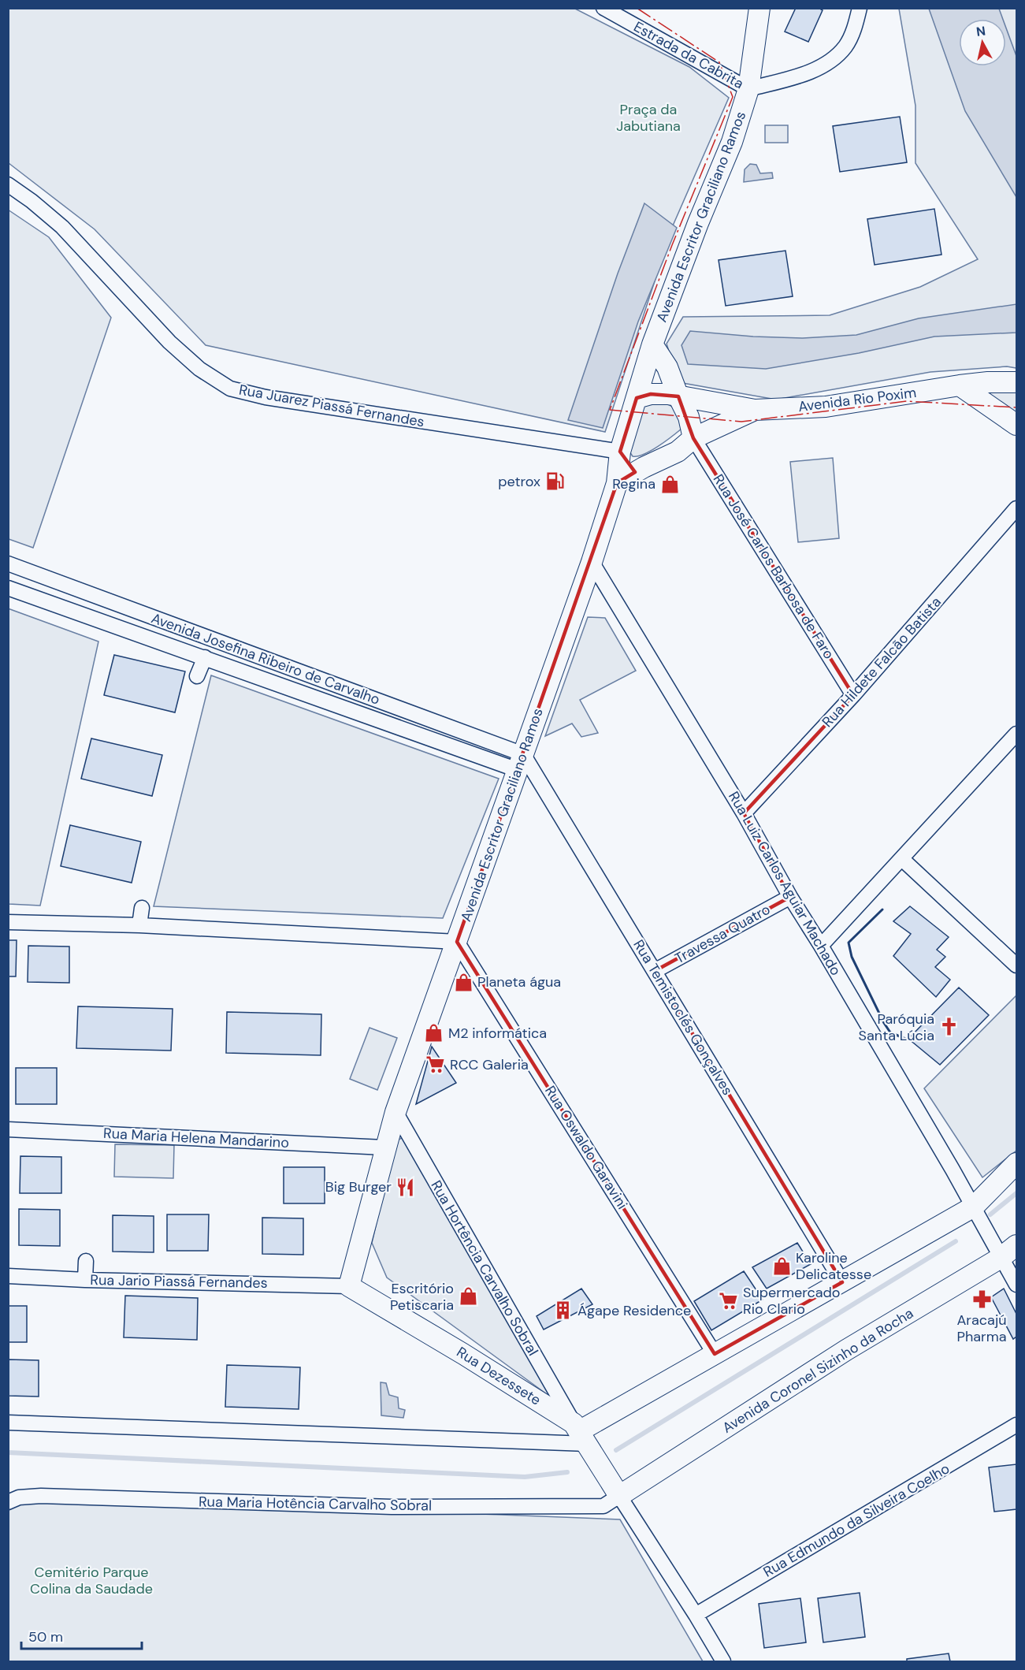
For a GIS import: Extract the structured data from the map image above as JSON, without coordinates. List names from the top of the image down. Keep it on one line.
{"streets":{"street":["Estrada da Cabrita","Avenida Escritor Graciliano Ramos","Avenida Rio Poxim","Rua Juarez Piassá Fernandes","Rua José Carlos Barbosa de Faro","Avenida Josefina Ribeiro de Carvalho","Rua Hildete Falcão Batista","Rua Luiz Carlos Aguiar Machado","Travessa Quatro","Rua Temistoclés Gonçalves","Rua Maria Helena Mandarino","Rua Oswaldo Garavini","Rua Hortência Carvalho Sobral","Rua Jario Piassá Fernandes","Avenida Coronel Sizinho da Rocha","Rua Dezessete","Rua Maria Hotência Carvalho Sobral","Rua Edmundo da Silveira Coelho"]},"crossings":[["Estrada da Cabrita","Avenida Escritor Graciliano Ramos"],["Avenida Escritor Graciliano Ramos","Avenida Rio Poxim"],["Avenida Escritor Graciliano Ramos","Rua Juarez Piassá Fernandes"],["Avenida Escritor Graciliano Ramos","Rua José Carlos Barbosa de Faro"],["Avenida Escritor Graciliano Ramos","Avenida Josefina Ribeiro de Carvalho"],["Avenida Escritor Graciliano Ramos","Rua Luiz Carlos Aguiar Machado"],["Avenida Escritor Graciliano Ramos","Rua Temistoclés Gonçalves"],["Avenida Escritor Graciliano Ramos","Rua Maria Helena Mandarino"],["Avenida Escritor Graciliano Ramos","Rua Oswaldo Garavini"],["Avenida Escritor Graciliano Ramos","Rua Hortência Carvalho Sobral"],["Avenida Escritor Graciliano Ramos","Rua Jario Piassá Fernandes"],["Avenida Escritor Graciliano Ramos","Rua Dezessete"],["Avenida Rio Poxim","Rua Juarez Piassá Fernandes"],["Avenida Rio Poxim","Rua José Carlos Barbosa de Faro"],["Rua Juarez Piassá Fernandes","Rua José Carlos Barbosa de Faro"],["Rua José Carlos Barbosa de Faro","Rua Hildete Falcão Batista"],["Avenida Josefina Ribeiro de Carvalho","Rua Temistoclés Gonçalves"],["Rua Hildete Falcão Batista","Rua Luiz Carlos Aguiar Machado"],["Rua Luiz Carlos Aguiar Machado","Travessa Quatro"],["Rua Luiz Carlos Aguiar Machado","Avenida Coronel Sizinho da Rocha"],["Travessa Quatro","Rua Temistoclés Gonçalves"],["Rua Hortência Carvalho Sobral","Rua Dezessete"],["Rua Jario Piassá Fernandes","Rua Dezessete"],["Avenida Coronel Sizinho da Rocha","Rua Dezessete"],["Avenida Coronel Sizinho da Rocha","Rua Maria Hotência Carvalho Sobral"],["Rua Dezessete","Rua Maria Hotência Carvalho Sobral"]],"parks":["Praça da Jabutiana","Cemitério Parque Colina da Saudade"],"places":{"fuel station":["petrox"],"shop":["Regina","Planeta água","M2 informática","Karoline Delicatesse","Escritório Petiscaria"],"church":["Paróquia Santa Lúcia"],"supermarket":["RCC Galeria","Supermercado Rio Clario"],"restaurant":["Big Burger"],"pharmacy":["Aracajú Pharma"],"building":["Ágape Residence"]},"scale_bar":"50 m","north":"top"}
